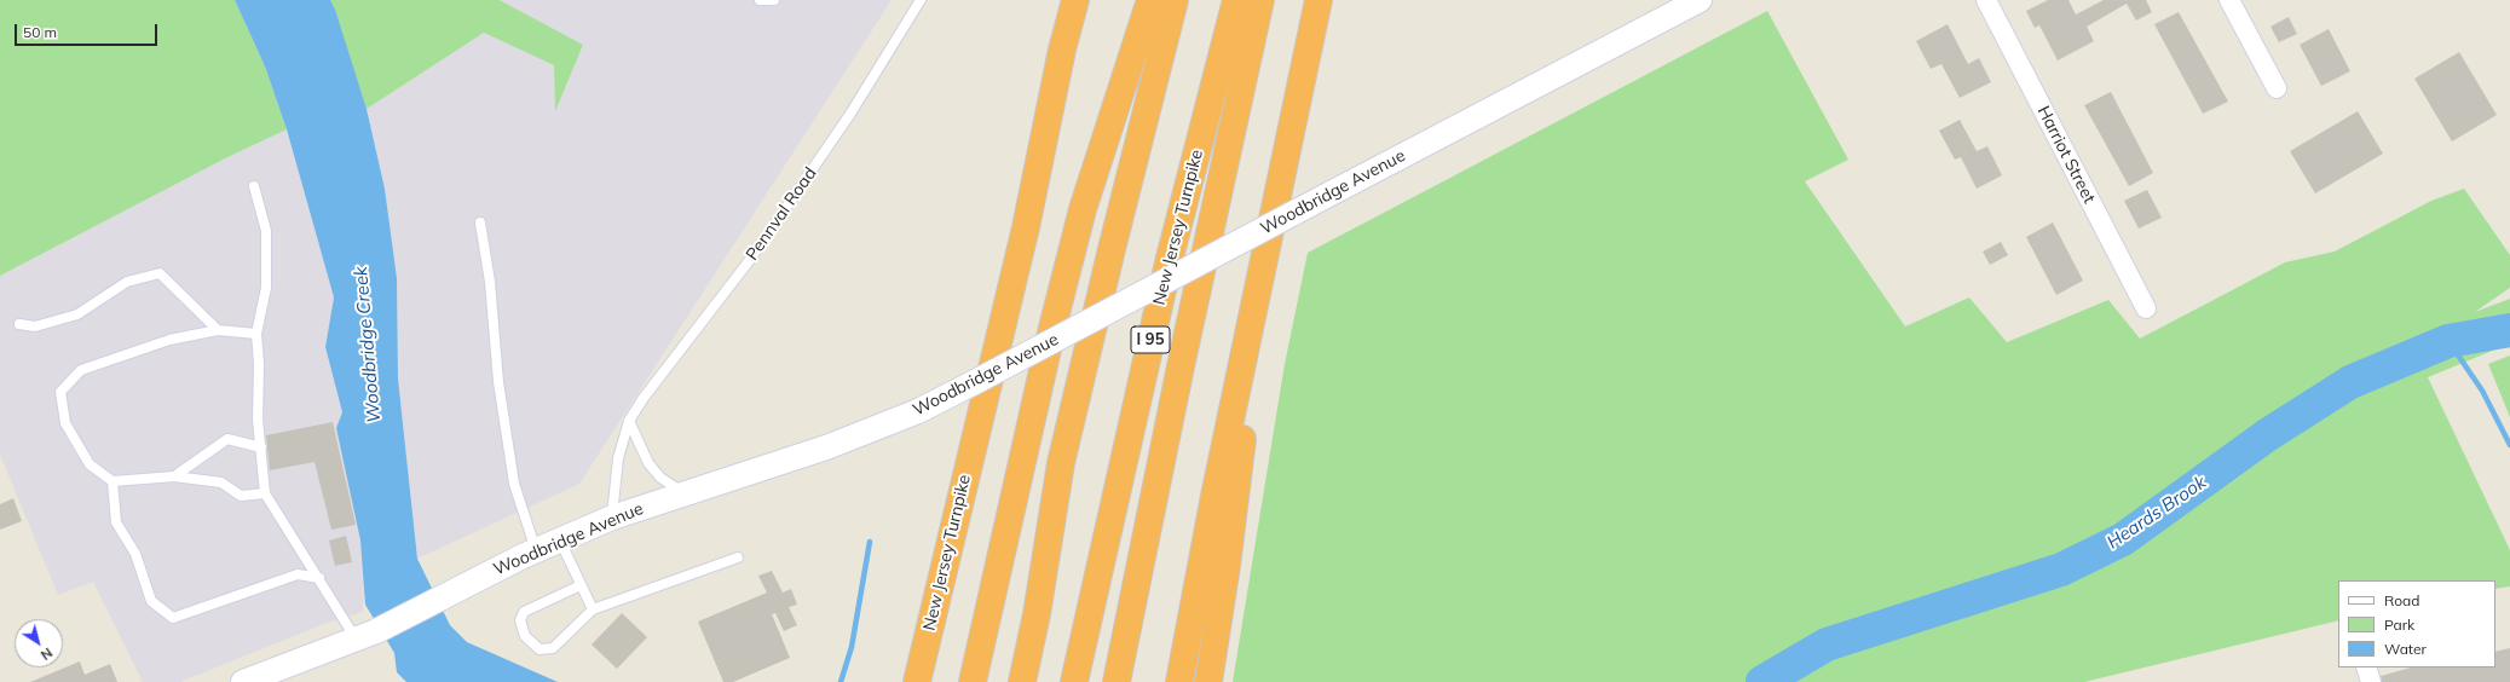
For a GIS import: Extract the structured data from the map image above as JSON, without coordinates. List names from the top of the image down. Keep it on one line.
{"streets":{"highway":["New Jersey Turnpike","I 95"],"street":["Harriot Street","Woodbridge Avenue"],"lane":["Pennval Road"]},"crossings":[["Woodbridge Avenue","Pennval Road"]],"water":["Woodbridge Creek","Heards Brook"],"legend":["Road","Park","Water"],"scale_bar":"50 m","north":"bottom right"}
